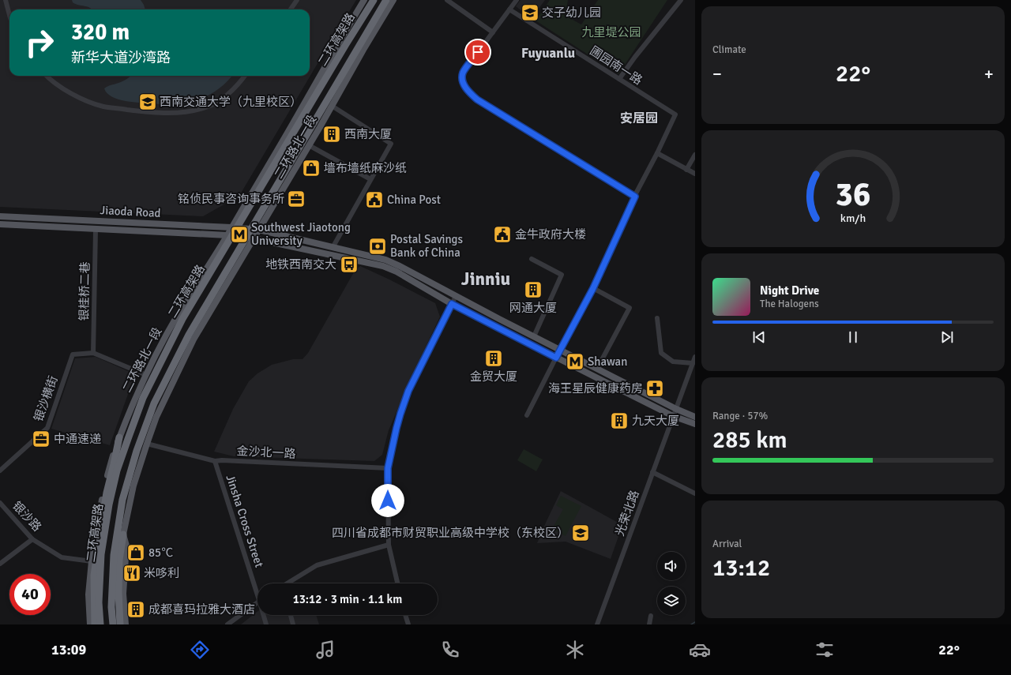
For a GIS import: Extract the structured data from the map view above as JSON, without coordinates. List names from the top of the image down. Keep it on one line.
{"streets":{"highway":["二环高架路"],"main road":["二环路北一段","Jiaoda Road"],"street":["圃园南一路","银桂桥二巷","银沙横街","金沙北一路","光荣北路","银沙路","Jinsha Cross Street"]},"crossings":[["二环路北一段","Jiaoda Road"],["二环路北一段","金沙北一路"],["二环路北一段","银沙路"],["Jiaoda Road","银桂桥二巷"],["Jiaoda Road","光荣北路"],["银桂桥二巷","银沙横街"],["金沙北一路","Jinsha Cross Street"]],"districts":["Fuyuanlu","安居园","Jinniu"],"parks":["九里堤公园"],"places":{"school or university":["交子幼儿园","西南交通大学（九里校区）","四川省成都市财贸职业高级中学校（东校区）"],"building":["西南大厦","网通大厦","金贸大厦","九天大厦","成都喜玛拉雅大酒店"],"shop":["墙布墙纸麻沙纸","85℃"],"office":["铭侦民事咨询事务所","中通速递"],"public building":["China Post","金牛政府大楼"],"metro station":["Southwest Jiaotong University","Shawan"],"bank":["Postal Savings Bank of China"],"bus stop":["地铁西南交大"],"pharmacy":["海王星辰健康药房"],"restaurant":["米哆利"]},"page":{"tile":["Climate",["Range · 57%","285 km"],["Arrival","13:12"]],"turn":["320 m","新华大道沙湾路"],"heat":["−","22°","+"],"song":["Night Drive","The Halogens"],"limit":"40","trip":"13:12 · 3 min · 1.1 km","tabs":["13:09","22°"],"gauge":["36","km/h"]}}
